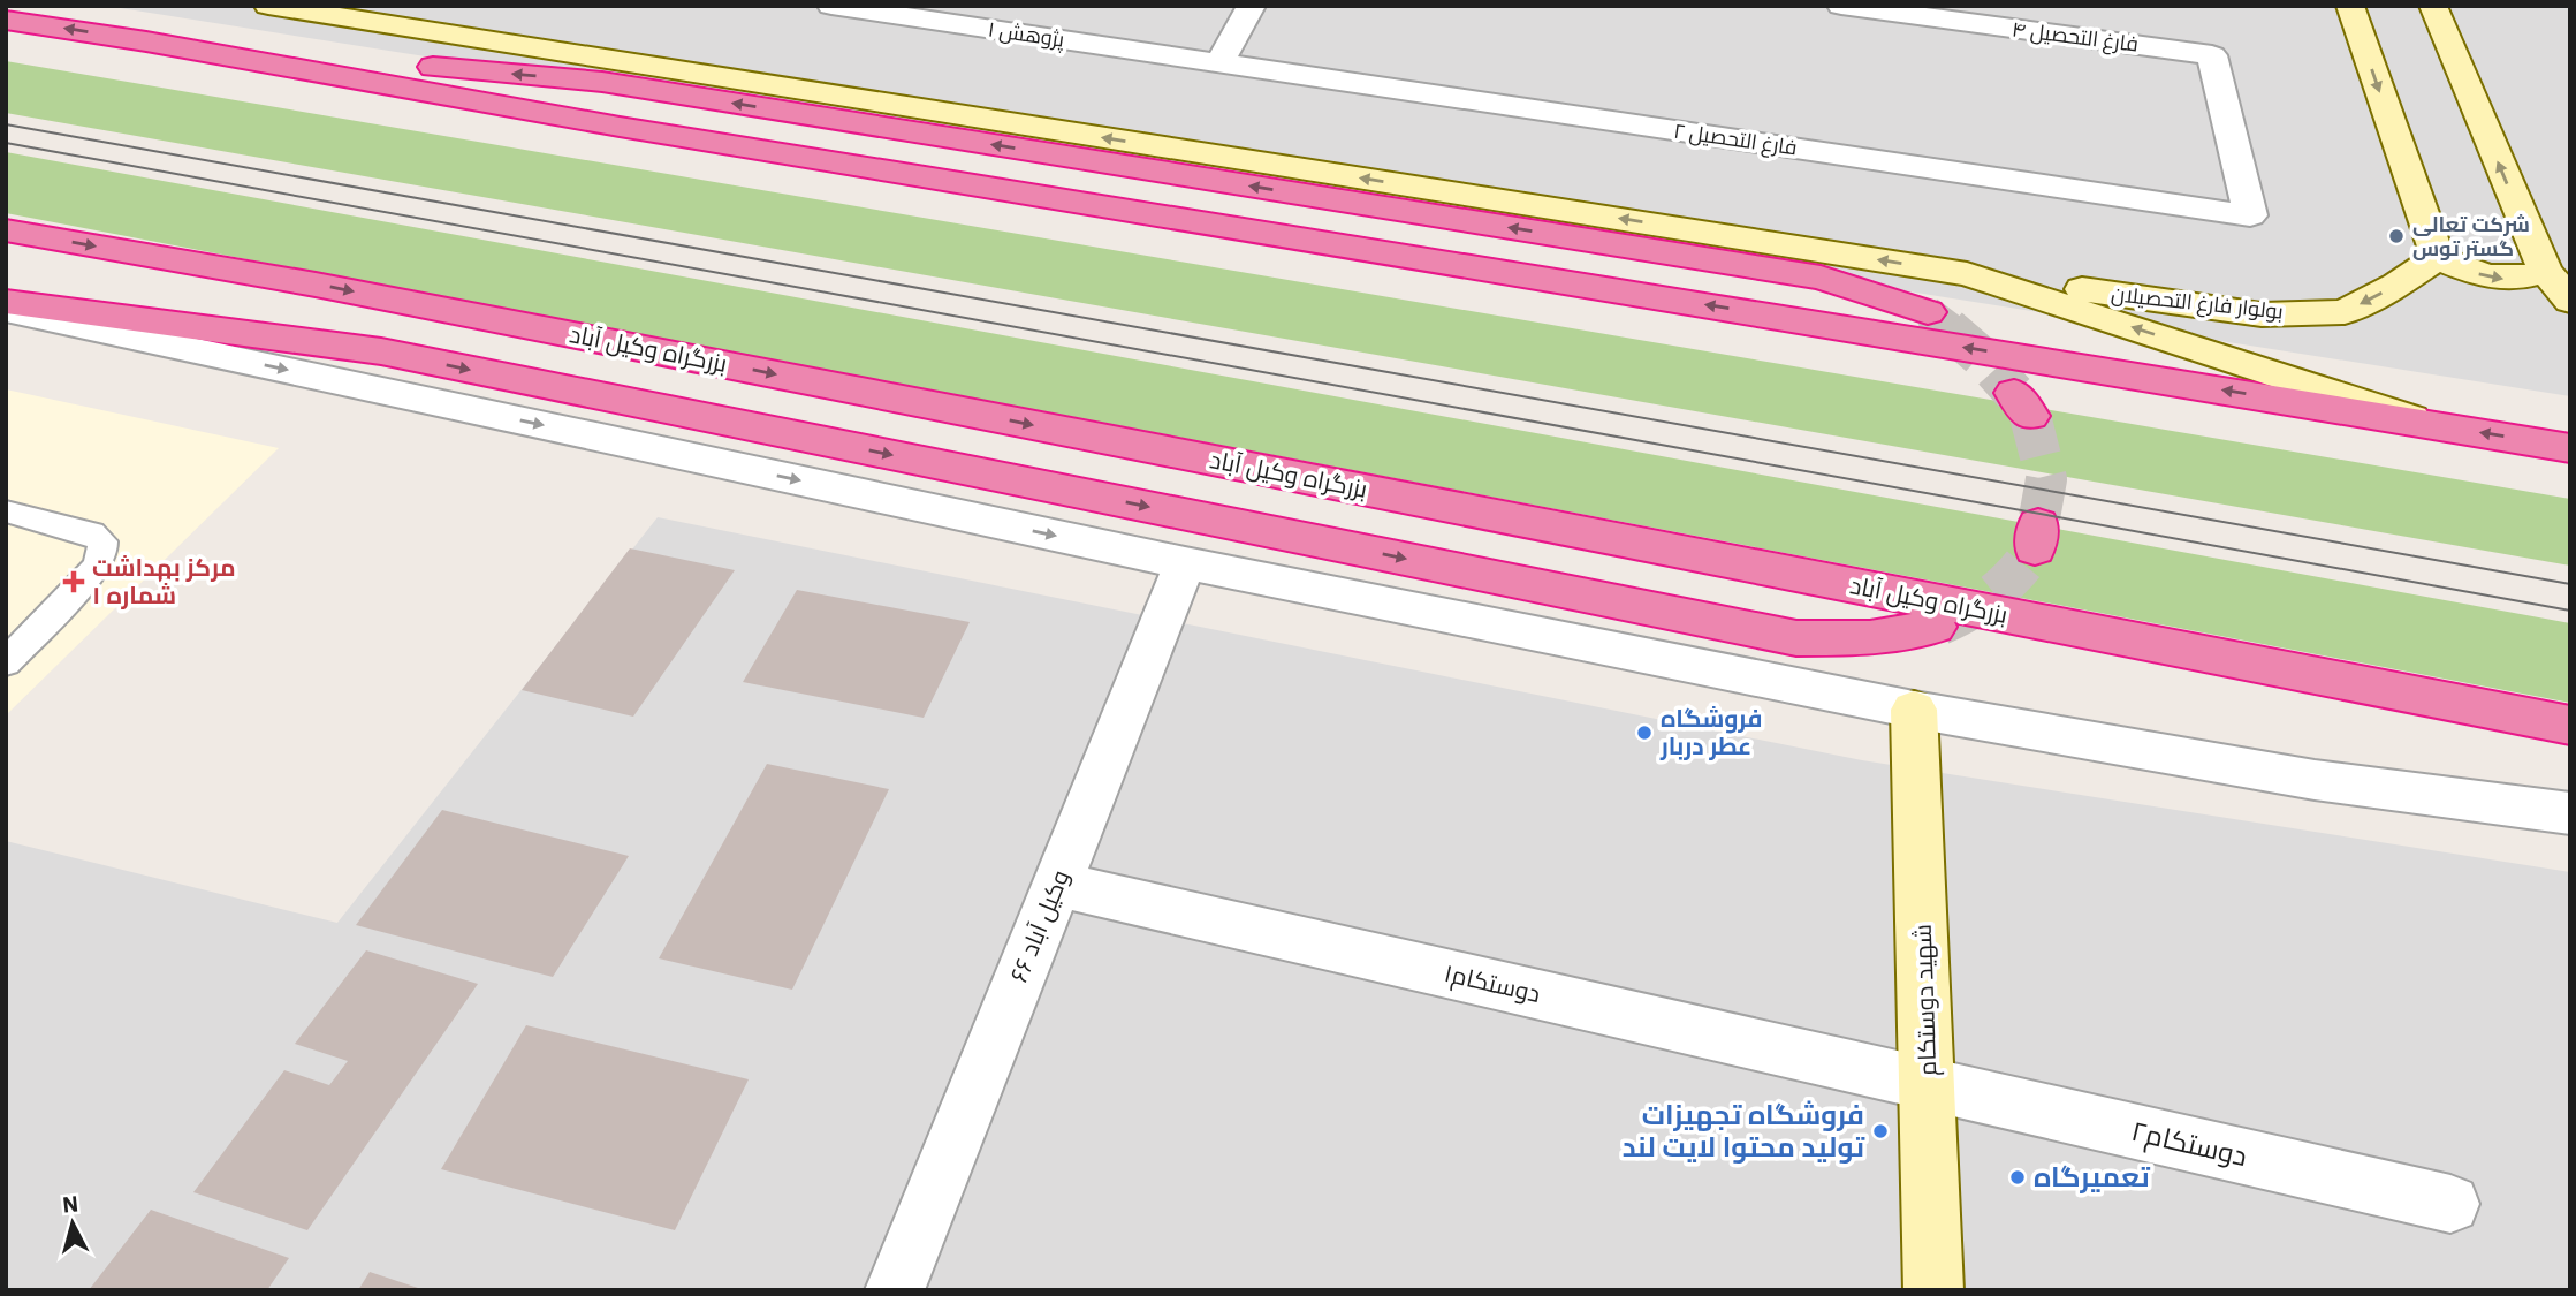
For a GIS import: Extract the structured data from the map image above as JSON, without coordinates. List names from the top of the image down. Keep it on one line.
{"streets":{"highway":["بزرگراه وکیل آباد"],"main road":["بولوار فارغ التحصیلان","شهید دوستکام"],"street":["پژوهش ۱","فارغ التحصیل ۴","فارغ التحصیل ۲","وکیل آباد ۶۶","دوستکام۱","دوستکام۲"]},"crossings":[["پژوهش ۱","فارغ التحصیل ۲"],["فارغ التحصیل ۴","فارغ التحصیل ۲"],["وکیل آباد ۶۶","دوستکام۱"],["دوستکام۱","شهید دوستکام"],["دوستکام۱","دوستکام۲"],["شهید دوستکام","دوستکام۲"]],"places":{"other":["شرکت تعالی گستر توس","فروشگاه عطر دربار","فروشگاه تجهیزات تولید محتوا لایت لند","تعمیرگاه"],"health":["مرکز بهداشت شماره ۱"]},"north":"top"}
